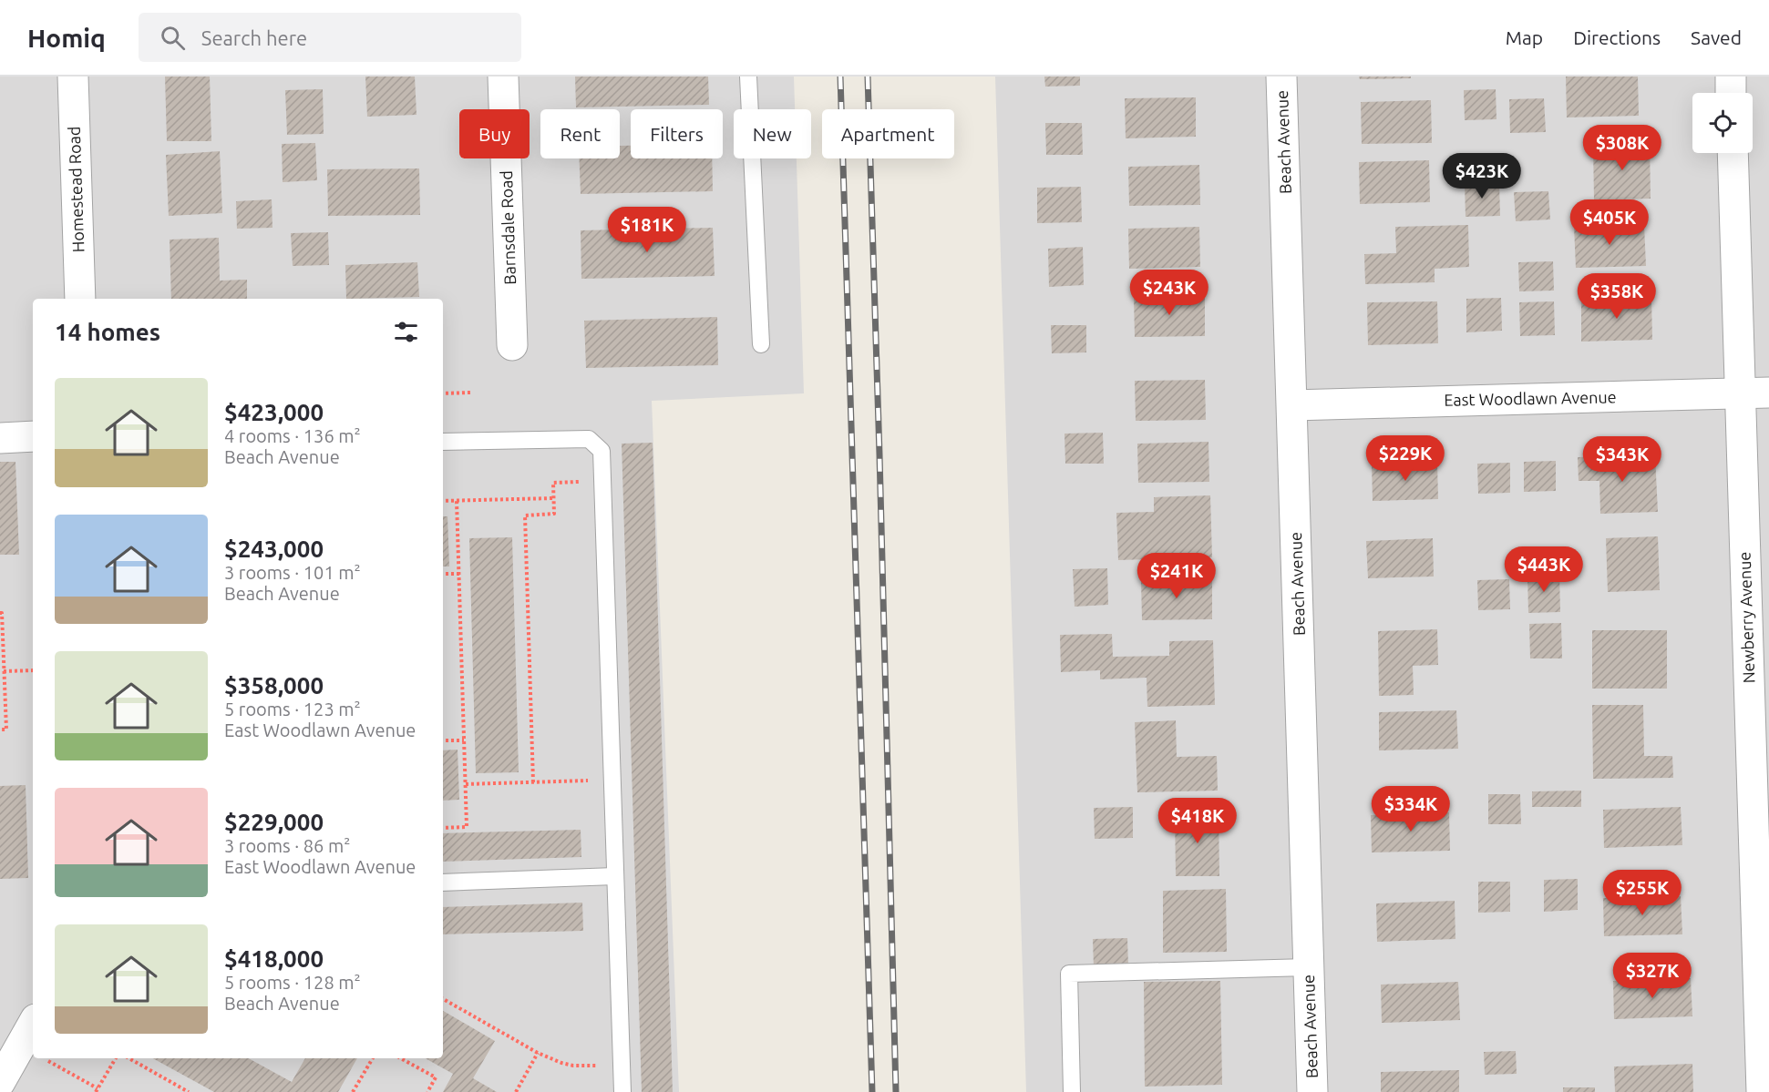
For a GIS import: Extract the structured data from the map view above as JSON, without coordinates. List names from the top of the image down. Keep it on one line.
{"streets":{"street":["Beach Avenue","Homestead Road","Barnsdale Road","East Woodlawn Avenue","Newberry Avenue"]},"crossings":[["Beach Avenue","East Woodlawn Avenue"],["East Woodlawn Avenue","Newberry Avenue"]],"page":{"header":"Homiq","search":"Search here","nav":["Map","Directions","Saved"],"chip":["Buy","Rent","Filters","New","Apartment"],"price":["$308K","$423K","$405K","$181K","$243K","$358K","$229K","$343K","$443K","$241K","$334K","$418K","$255K","$327K"],"heading":"14 homes","list":[{"name":"$423,000","note":"4 rooms · 136 m² · Beach Avenue"},{"name":"$243,000","note":"3 rooms · 101 m² · Beach Avenue"},{"name":"$358,000","note":"5 rooms · 123 m² · East Woodlawn Avenue"},{"name":"$229,000","note":"3 rooms · 86 m² · East Woodlawn Avenue"},{"name":"$418,000","note":"5 rooms · 128 m² · Beach Avenue"}]}}
